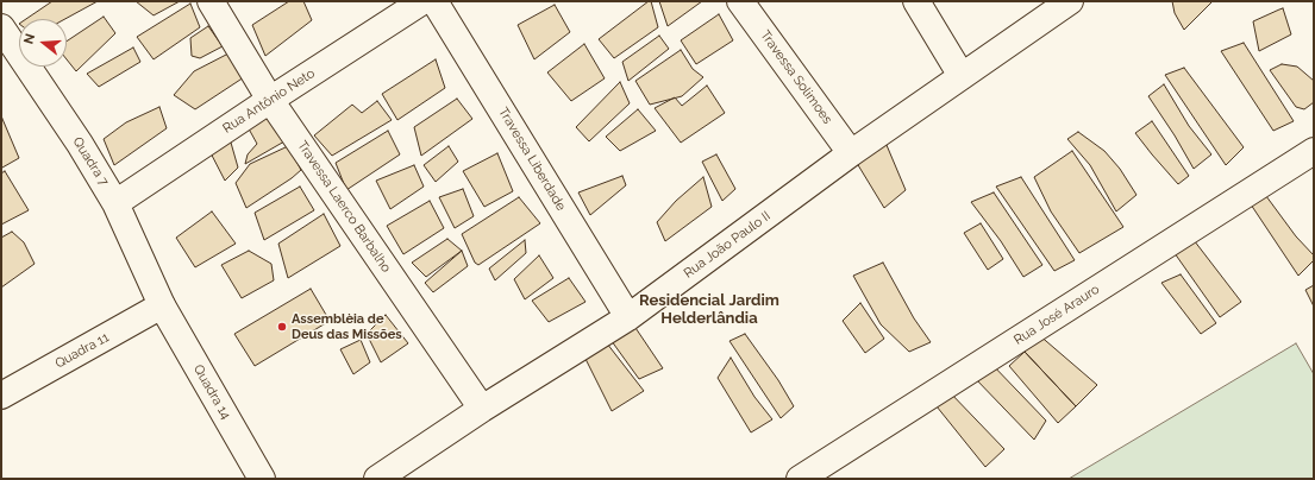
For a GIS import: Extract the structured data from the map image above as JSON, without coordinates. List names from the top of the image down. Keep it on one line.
{"streets":{"street":["Travessa Solimoes","Rua Antônio Neto","Travessa Liberdade","Quadra 7","Travessa Laerco Barbalho","Rua João Paulo II","Rua José Arauro","Quadra 11","Quadra 14"]},"crossings":[["Travessa Solimoes","Rua João Paulo II"],["Rua Antônio Neto","Quadra 7"],["Rua Antônio Neto","Travessa Laerco Barbalho"],["Travessa Liberdade","Rua João Paulo II"],["Quadra 7","Quadra 11"],["Quadra 7","Quadra 14"],["Travessa Laerco Barbalho","Rua João Paulo II"],["Quadra 11","Quadra 14"]],"districts":["Residencial Jardim Helderlândia"],"places":["Assemblèia de Deus das Missões"],"north":"left"}
